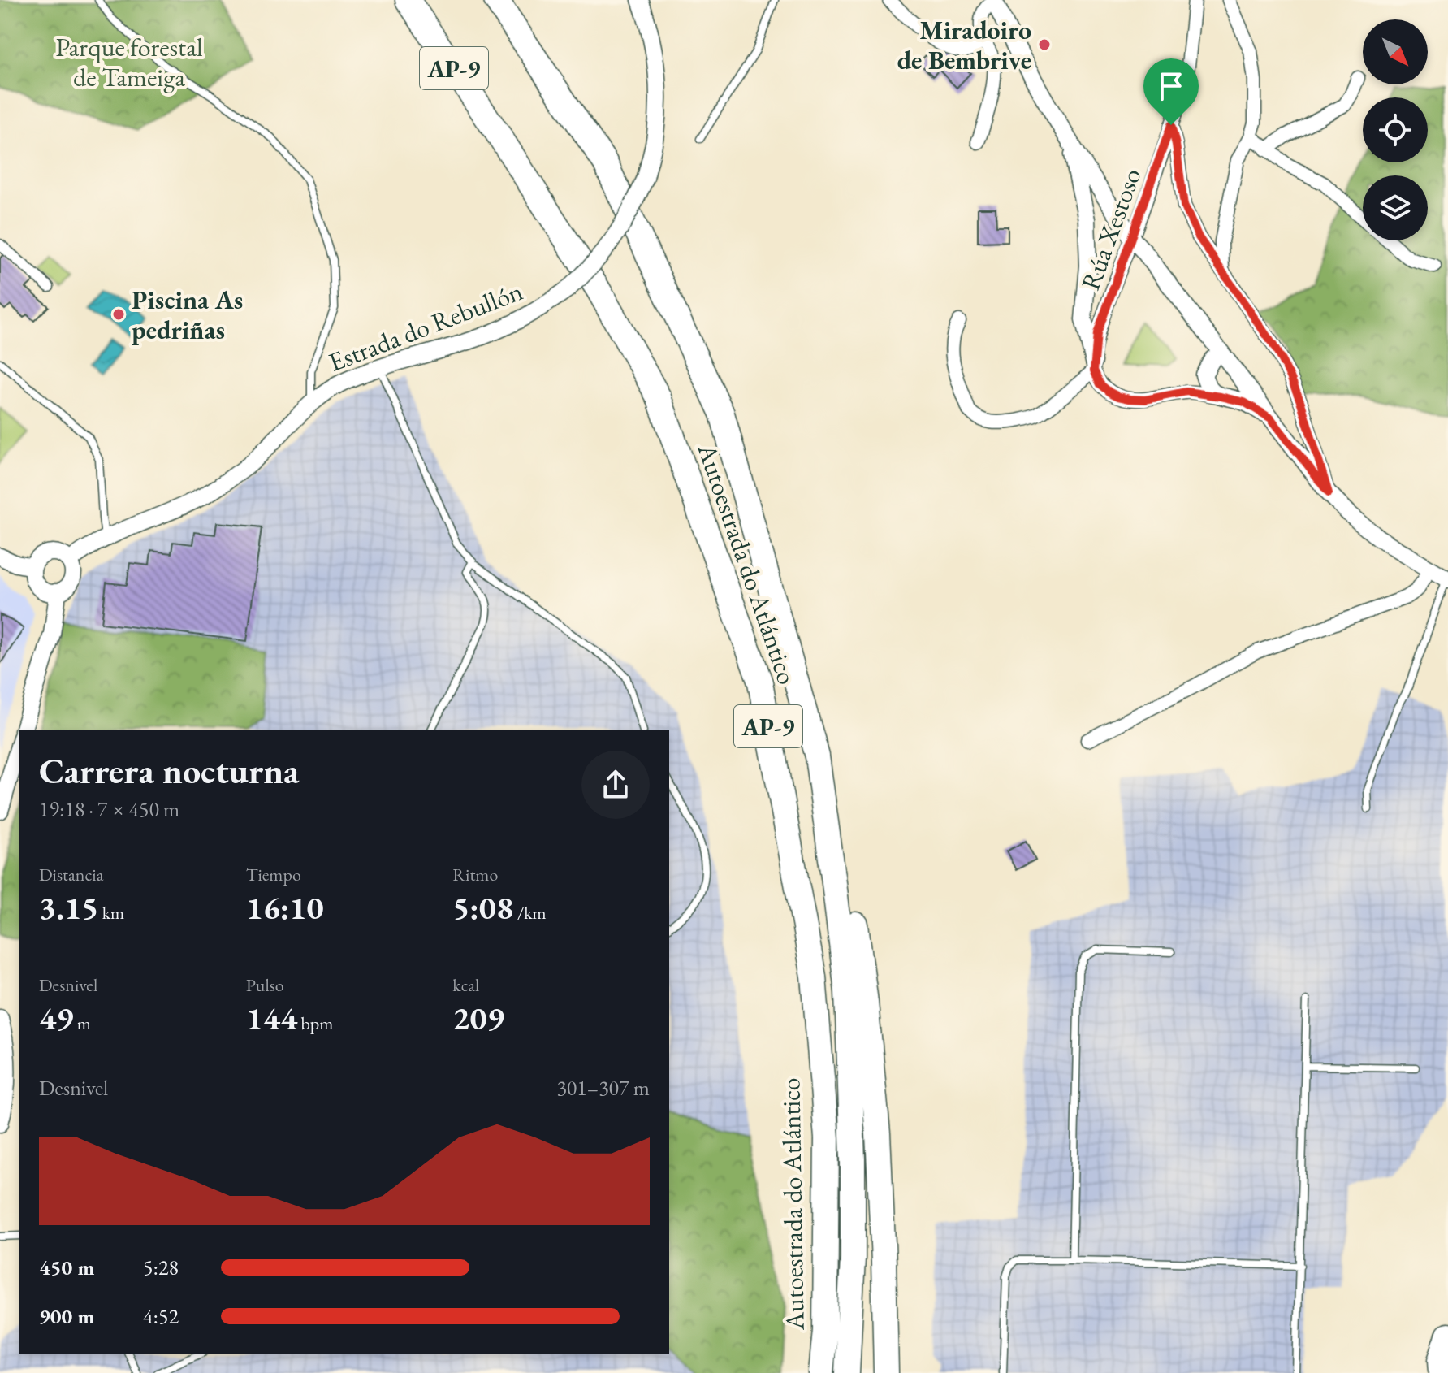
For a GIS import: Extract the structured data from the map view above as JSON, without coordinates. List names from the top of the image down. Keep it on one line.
{"streets":{"highway":["AP-9","Autoestrada do Atlántico"],"street":["Rúa Xestoso","Estrada do Rebullón"]},"parks":["Parque forestal de Tameiga"],"places":["Miradoiro de Bembrive","Piscina As pedriñas"],"north":"bottom right","page":{"heading":["Carrera nocturna","19:18 · 7 × 450 m"],"stats":[["Distancia","3.15 km"],["Tiempo","16:10"],["Ritmo","5:08 /km"],["Desnivel","49 m"],["Pulso","144 bpm"],["kcal","209"]],"chart":["Desnivel","301–307 m"],"list":[{"name":"450 m","note":"5:28"},{"name":"900 m","note":"4:52"}]}}
